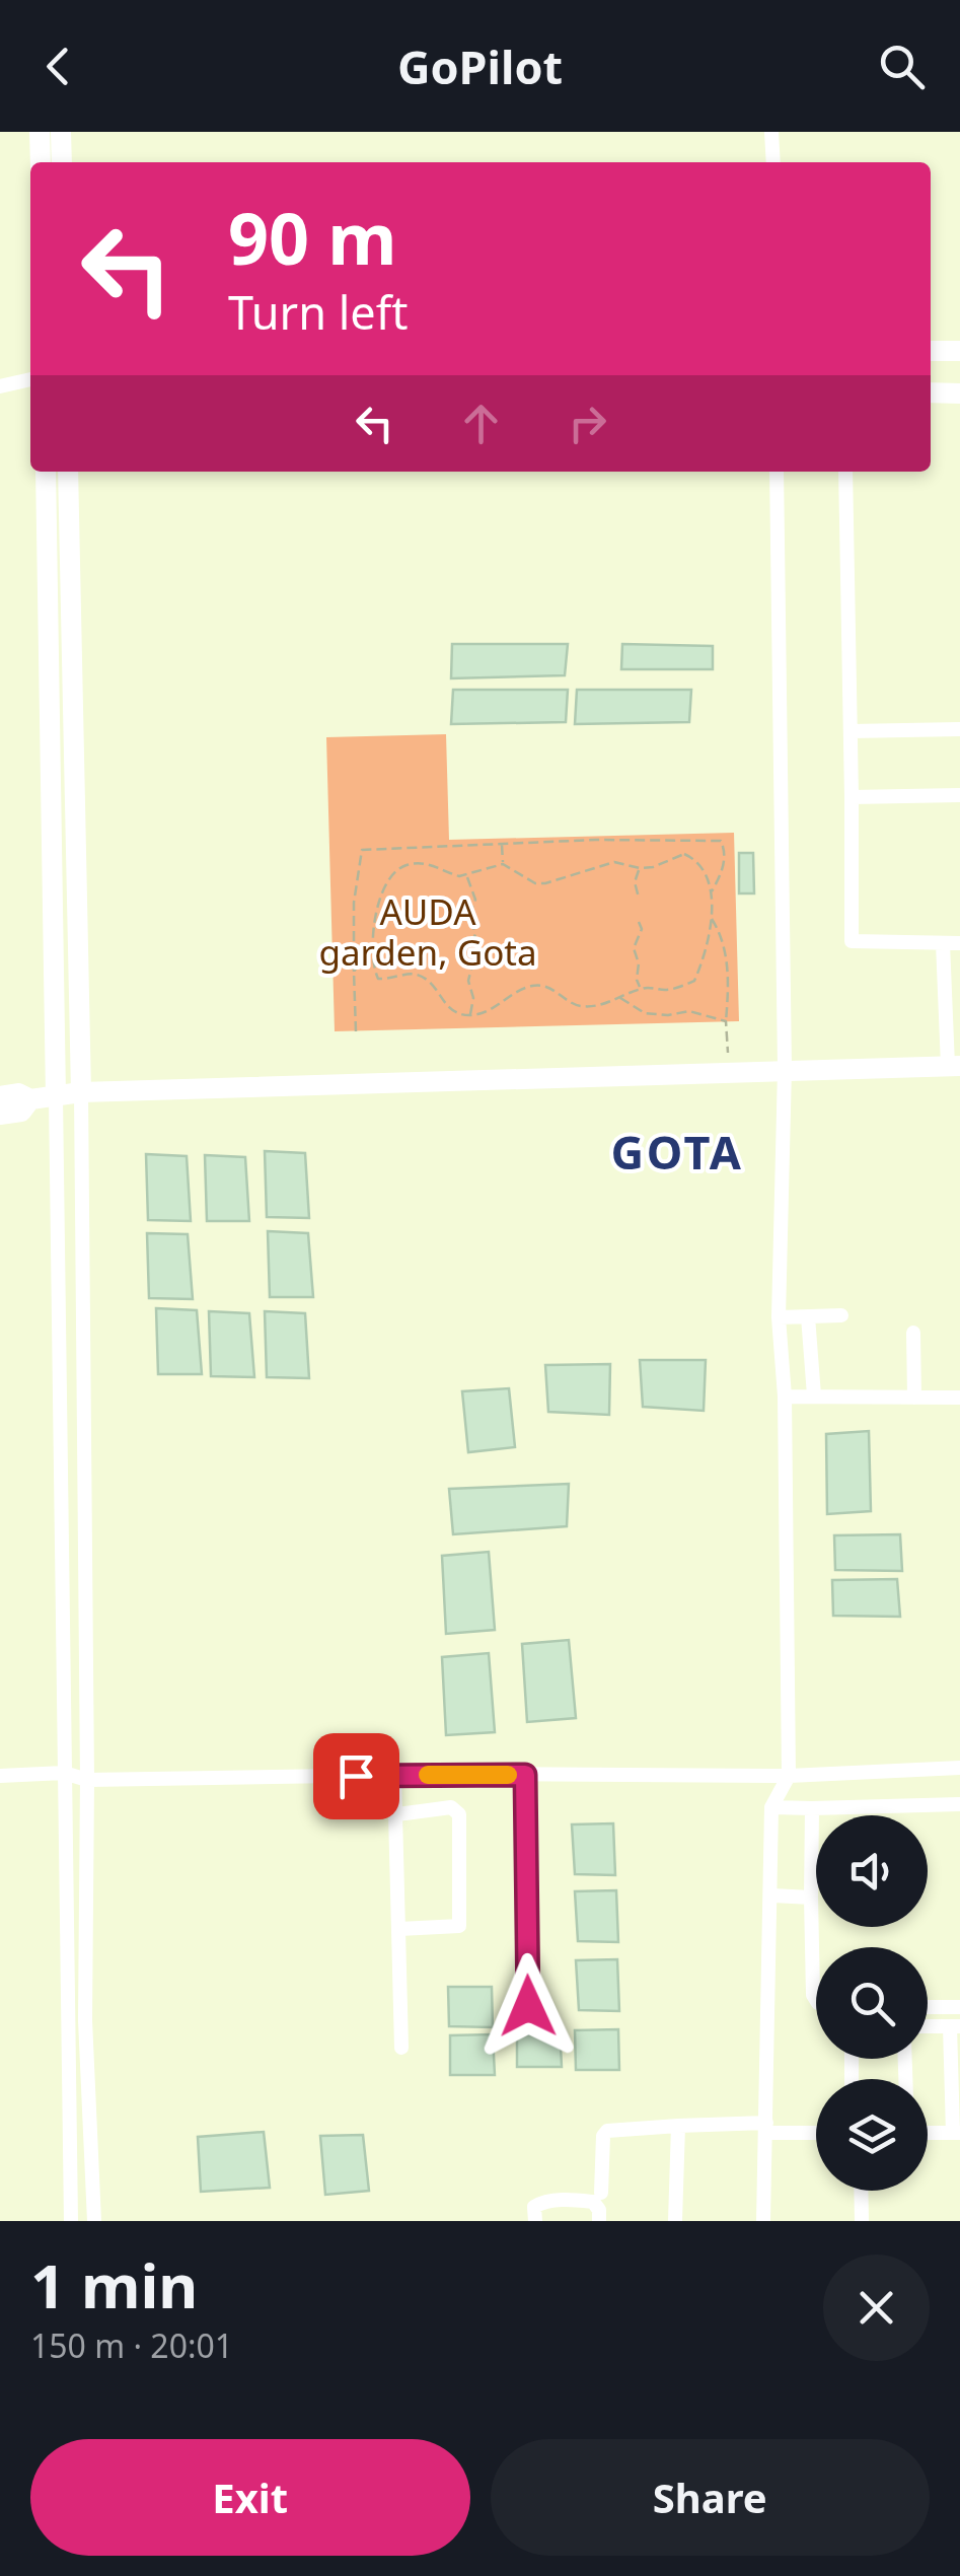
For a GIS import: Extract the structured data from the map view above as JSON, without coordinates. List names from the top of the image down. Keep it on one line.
{"districts":["GOTA"],"parks":["AUDA garden, Gota"],"page":{"header":"GoPilot","turn":["90 m","Turn left"],"heading":["1 min","150 m · 20:01"],"buttons":["Exit","Share"]}}
